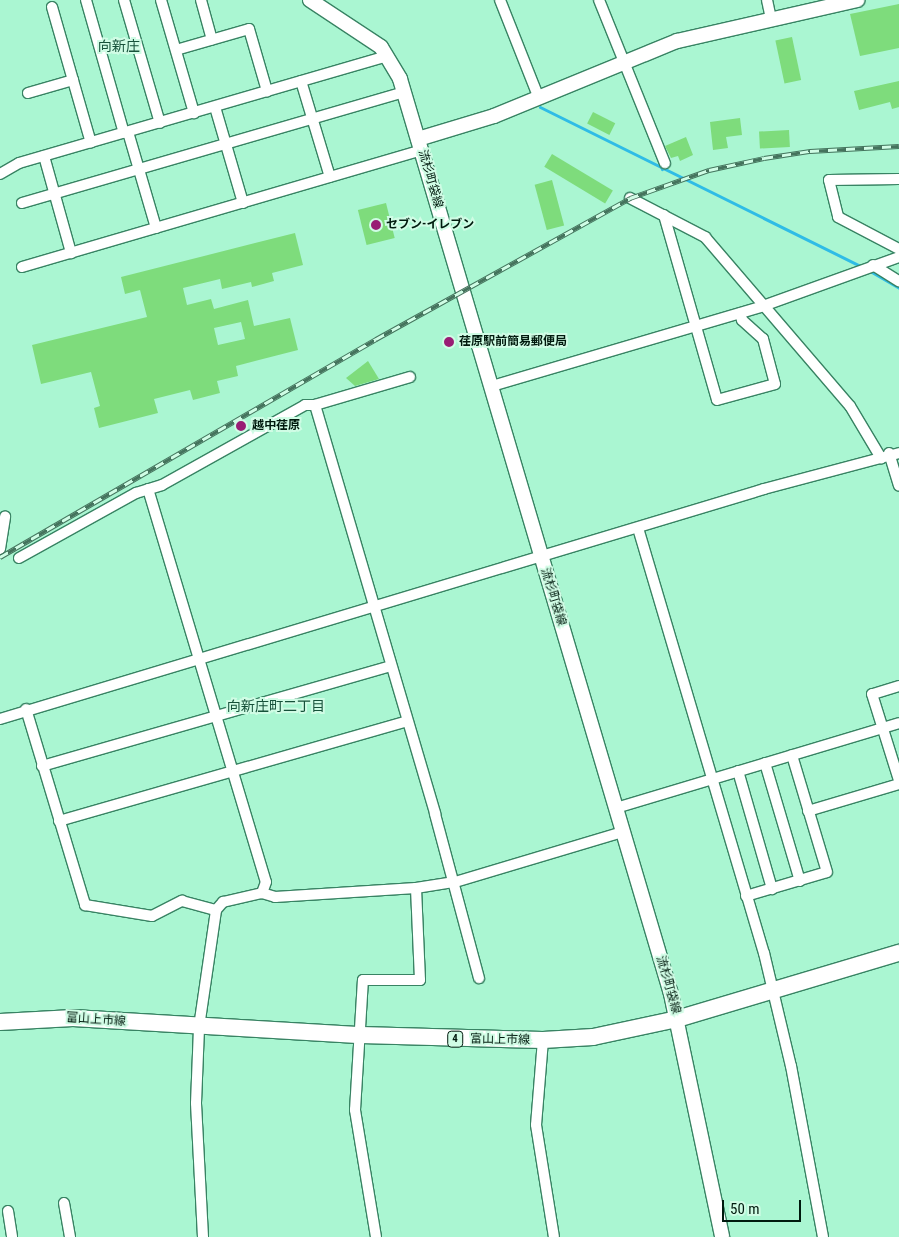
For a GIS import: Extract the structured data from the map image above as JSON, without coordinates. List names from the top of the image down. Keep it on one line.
{"streets":{"main road":["流杉町袋線","富山上市線","4"]},"crossings":[["流杉町袋線","富山上市線"]],"districts":["向新庄","向新庄町二丁目"],"places":["セブン-イレブン","荏原駅前簡易郵便局","越中荏原"],"scale_bar":"50 m"}
